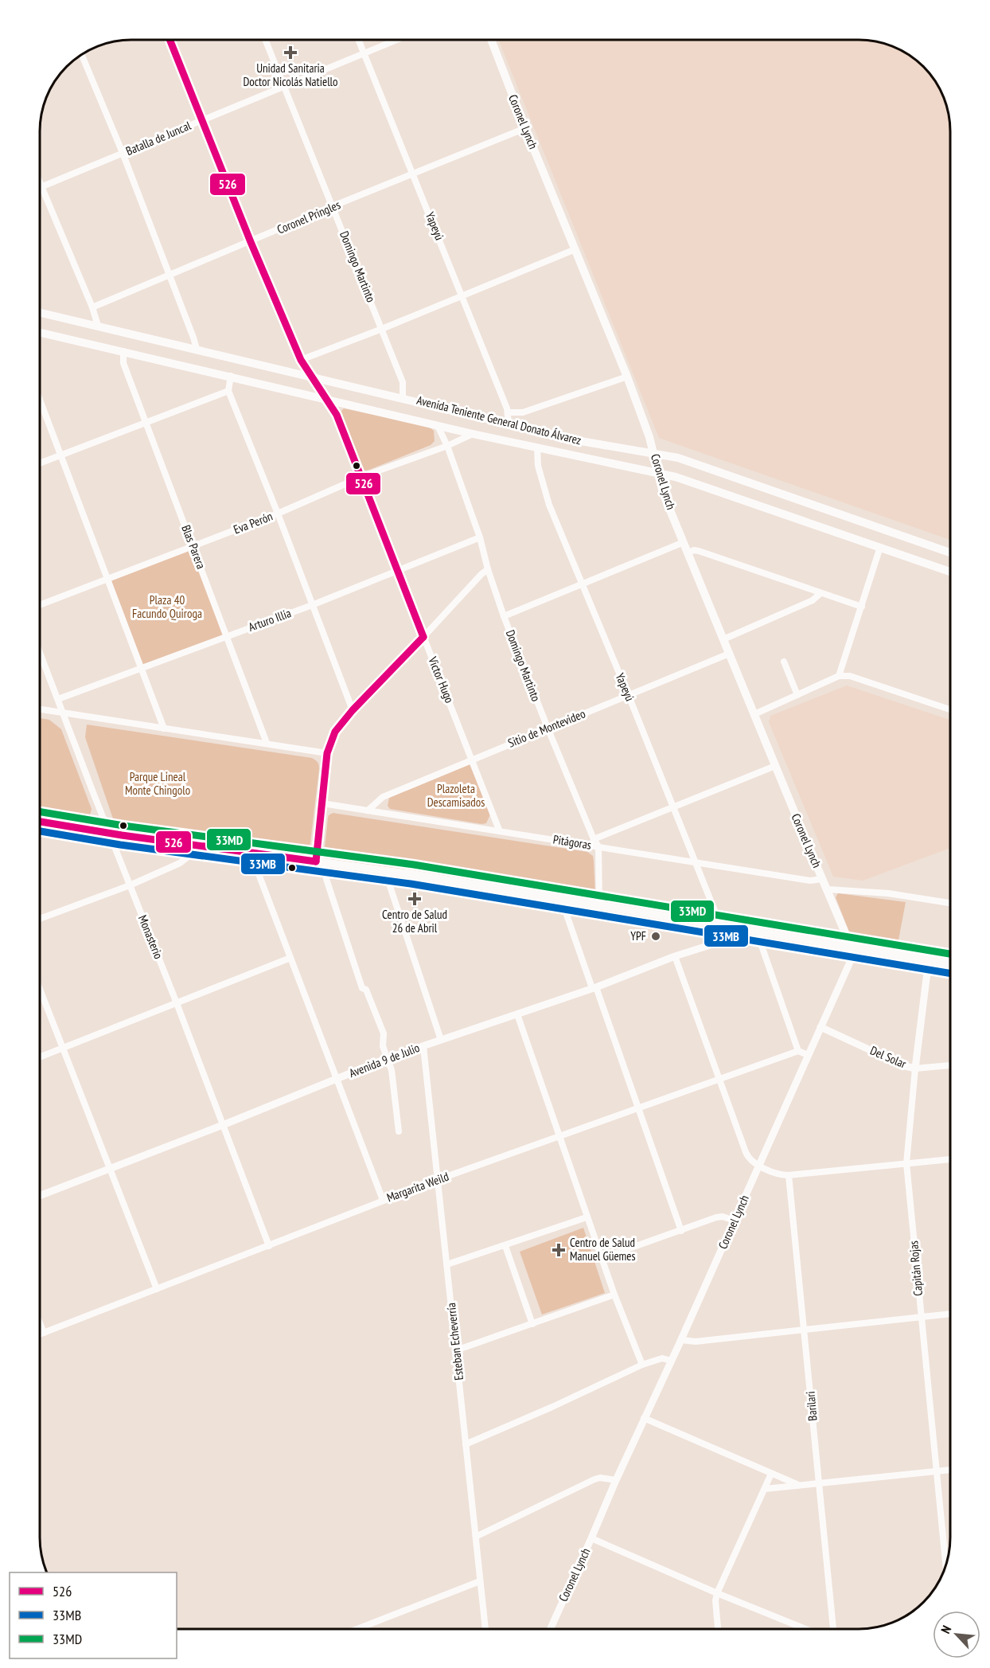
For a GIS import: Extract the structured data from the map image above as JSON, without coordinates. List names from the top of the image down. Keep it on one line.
{"streets":{"main road":["Coronel Lynch","Avenida Teniente General Donato Álvarez"],"street":["Batalla de Juncal","Coronel Pringles","Yapeyú","Domingo Martinto","Eva Perón","Blas Parera","Arturo Illia","Victor Hugo","Sitio de Montevideo","Pitágoras","Monasterio","Del Solar","Avenida 9 de Julio","Margarita Weild","Capitán Rojas","Esteban Echeverría","Barilari"]},"crossings":[["Coronel Lynch","Coronel Pringles"],["Coronel Lynch","Avenida Teniente General Donato Álvarez"],["Coronel Lynch","Sitio de Montevideo"],["Coronel Lynch","Pitágoras"],["Coronel Lynch","Del Solar"],["Batalla de Juncal","Yapeyú"],["Batalla de Juncal","Domingo Martinto"],["Batalla de Juncal","Victor Hugo"],["Coronel Pringles","Yapeyú"],["Coronel Pringles","Domingo Martinto"],["Coronel Pringles","Victor Hugo"],["Yapeyú","Avenida Teniente General Donato Álvarez"],["Yapeyú","Sitio de Montevideo"],["Yapeyú","Pitágoras"],["Domingo Martinto","Avenida Teniente General Donato Álvarez"],["Domingo Martinto","Eva Perón"],["Domingo Martinto","Arturo Illia"],["Domingo Martinto","Sitio de Montevideo"],["Domingo Martinto","Pitágoras"],["Avenida Teniente General Donato Álvarez","Eva Perón"],["Avenida Teniente General Donato Álvarez","Blas Parera"],["Avenida Teniente General Donato Álvarez","Victor Hugo"],["Eva Perón","Blas Parera"],["Eva Perón","Victor Hugo"],["Blas Parera","Arturo Illia"],["Arturo Illia","Victor Hugo"],["Arturo Illia","Monasterio"],["Victor Hugo","Sitio de Montevideo"],["Victor Hugo","Pitágoras"],["Sitio de Montevideo","Pitágoras"],["Monasterio","Avenida 9 de Julio"],["Monasterio","Margarita Weild"],["Del Solar","Capitán Rojas"],["Avenida 9 de Julio","Esteban Echeverría"],["Margarita Weild","Esteban Echeverría"]],"parks":["Plaza 40 Facundo Quiroga","Parque Lineal Monte Chingolo","Plazoleta Descamisados"],"places":{"health":["Unidad Sanitaria Doctor Nicolás Natiello","Centro de Salud 26 de Abril","Centro de Salud Manuel Güemes"],"other":["YPF"]},"lines":["transit line 526","transit line 33MD","transit line 33MB"],"legend":["526","33MB","33MD"],"north":"top left"}
